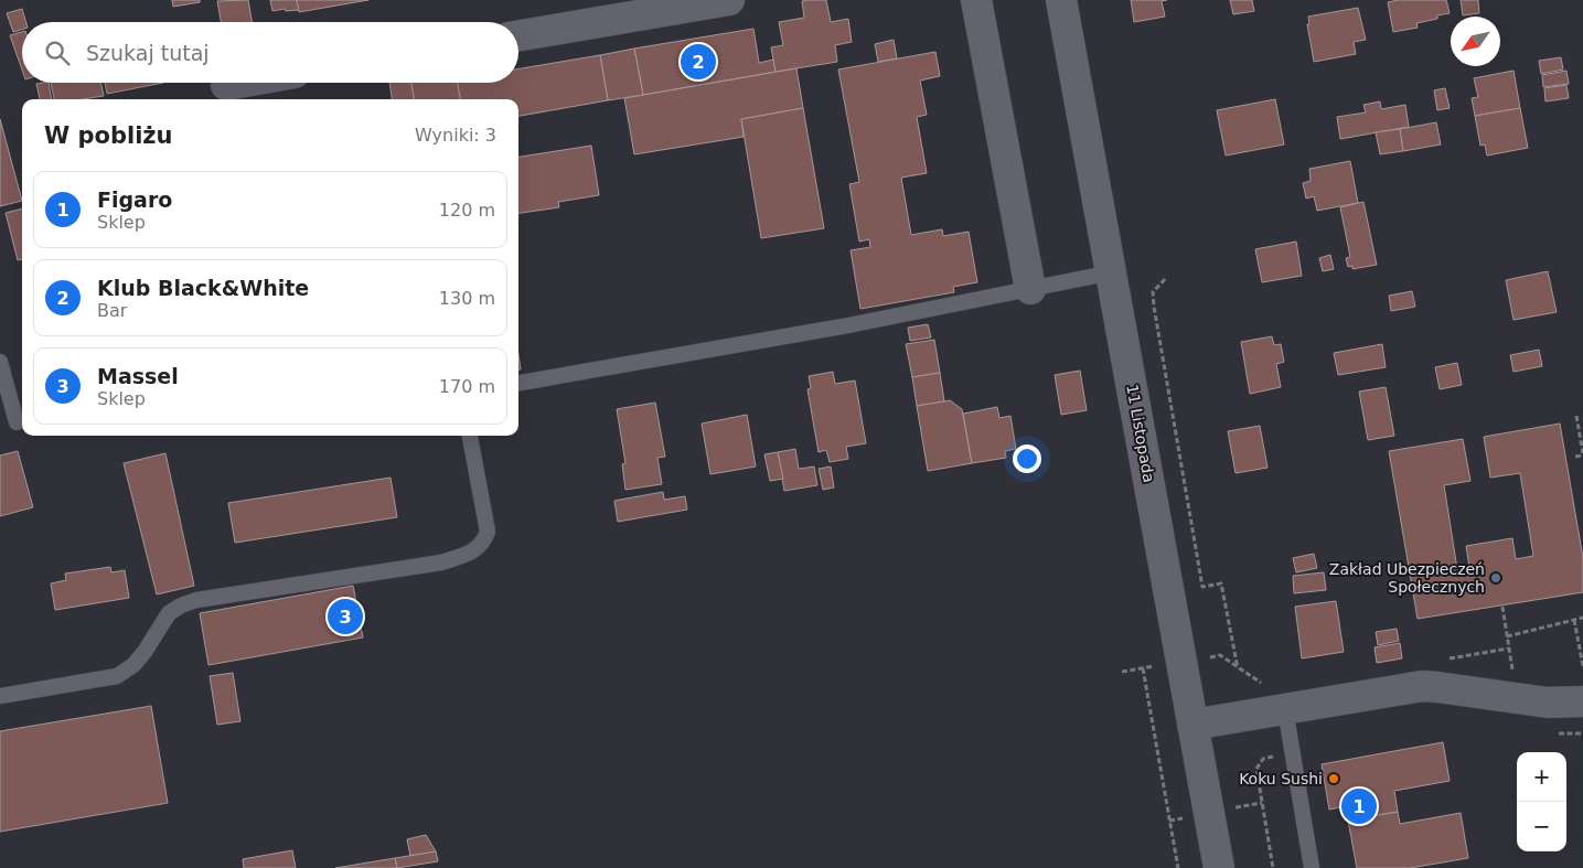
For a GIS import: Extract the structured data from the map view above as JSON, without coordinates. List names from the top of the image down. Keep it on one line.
{"streets":{"street":["11 Listopada"]},"places":["Zakład Ubezpieczeń Społecznych","Koku Sushi"],"north":"bottom left","page":{"search":"Szukaj tutaj","pins":["2","3","1"],"heading":["W pobliżu","Wyniki: 3"],"list":[{"mark":"1","name":"Figaro","note":"Sklep","value":"120 m"},{"mark":"2","name":"Klub Black&White","note":"Bar","value":"130 m"},{"mark":"3","name":"Massel","note":"Sklep","value":"170 m"}],"map_buttons":["+","−"]}}
